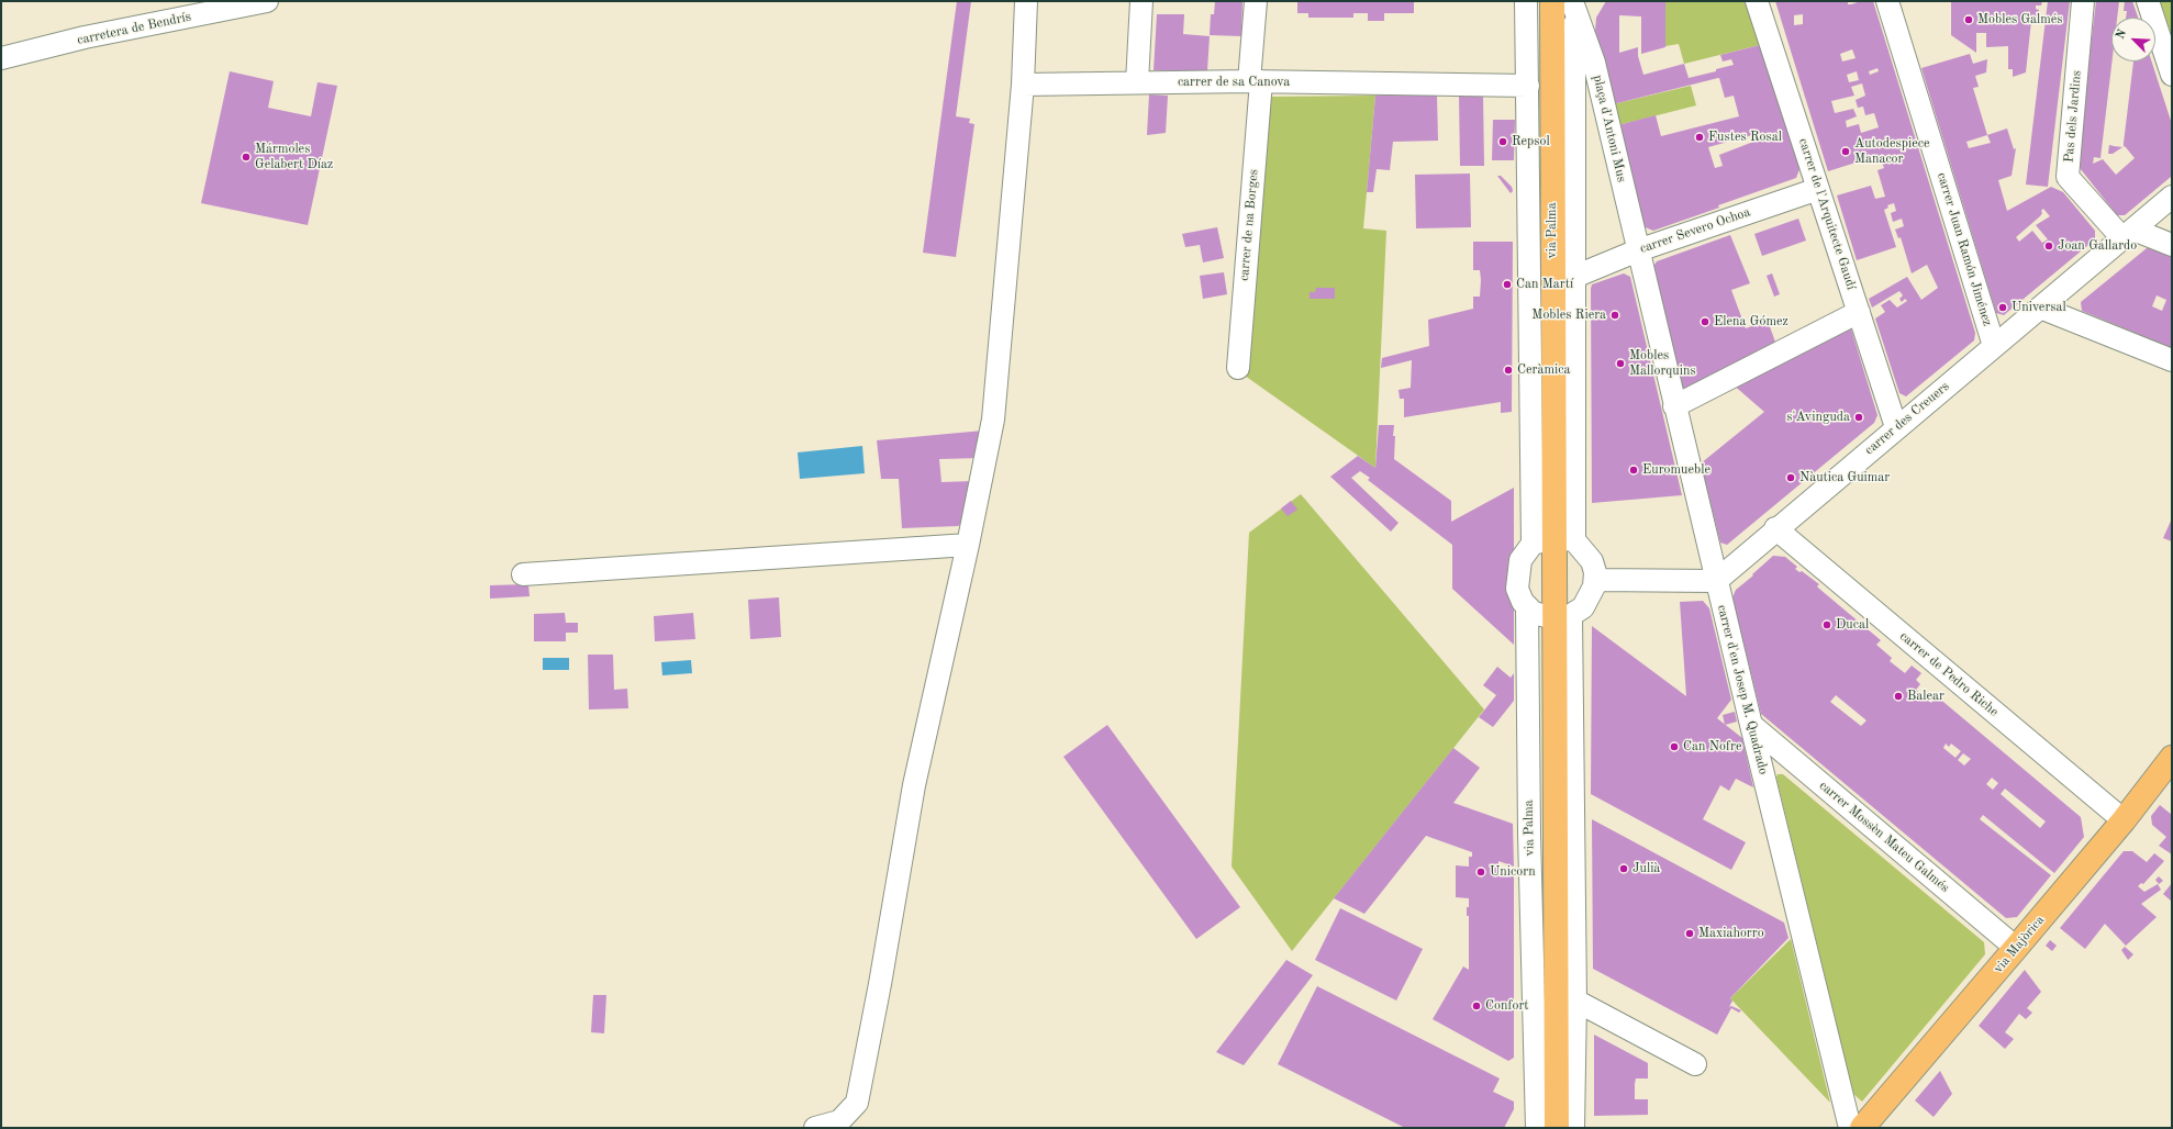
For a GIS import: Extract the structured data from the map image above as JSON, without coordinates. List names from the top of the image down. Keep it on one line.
{"streets":{"main road":["via Palma","via Majòrica"],"street":["carretera de Bendrís","carrer de sa Canova","Pas dels Jardins","plaça d'Antoni Mus","carrer de l'Arquitecte Gaudí","carrer de na Borges","carrer Severo Ochoa","carrer Juan Ramón Jiménez","carrer des Creuers","carrer de Pedro Riche","carrer d'en Josep M. Quadrado","carrer Mossèn Mateu Galmés"]},"crossings":[["carrer de sa Canova","carrer de na Borges"],["carrer de sa Canova","via Palma"],["Pas dels Jardins","carrer des Creuers"],["plaça d'Antoni Mus","via Palma"],["plaça d'Antoni Mus","carrer Severo Ochoa"],["plaça d'Antoni Mus","carrer d'en Josep M. Quadrado"],["carrer de l'Arquitecte Gaudí","carrer Severo Ochoa"],["carrer de l'Arquitecte Gaudí","carrer des Creuers"],["via Palma","carrer Severo Ochoa"],["carrer Severo Ochoa","carrer d'en Josep M. Quadrado"],["carrer Juan Ramón Jiménez","carrer des Creuers"],["carrer des Creuers","carrer de Pedro Riche"],["carrer des Creuers","carrer d'en Josep M. Quadrado"],["carrer de Pedro Riche","via Majòrica"],["carrer d'en Josep M. Quadrado","carrer Mossèn Mateu Galmés"],["carrer Mossèn Mateu Galmés","via Majòrica"]],"places":["Mobles Galmés","Fustes Rosal","Repsol","Autodespiece Manacor","Mármoles Gelabert Díaz","Joan Gallardo","Can Martí","Universal","Mobles Riera","Elena Gómez","Mobles Mallorquins","Ceràmica","s'Avinguda","Euromueble","Nàutica Guimar","Ducal","Balear","Can Nofre","Julià","Unicorn","Maxiahorro","Confort"],"north":"top left"}
